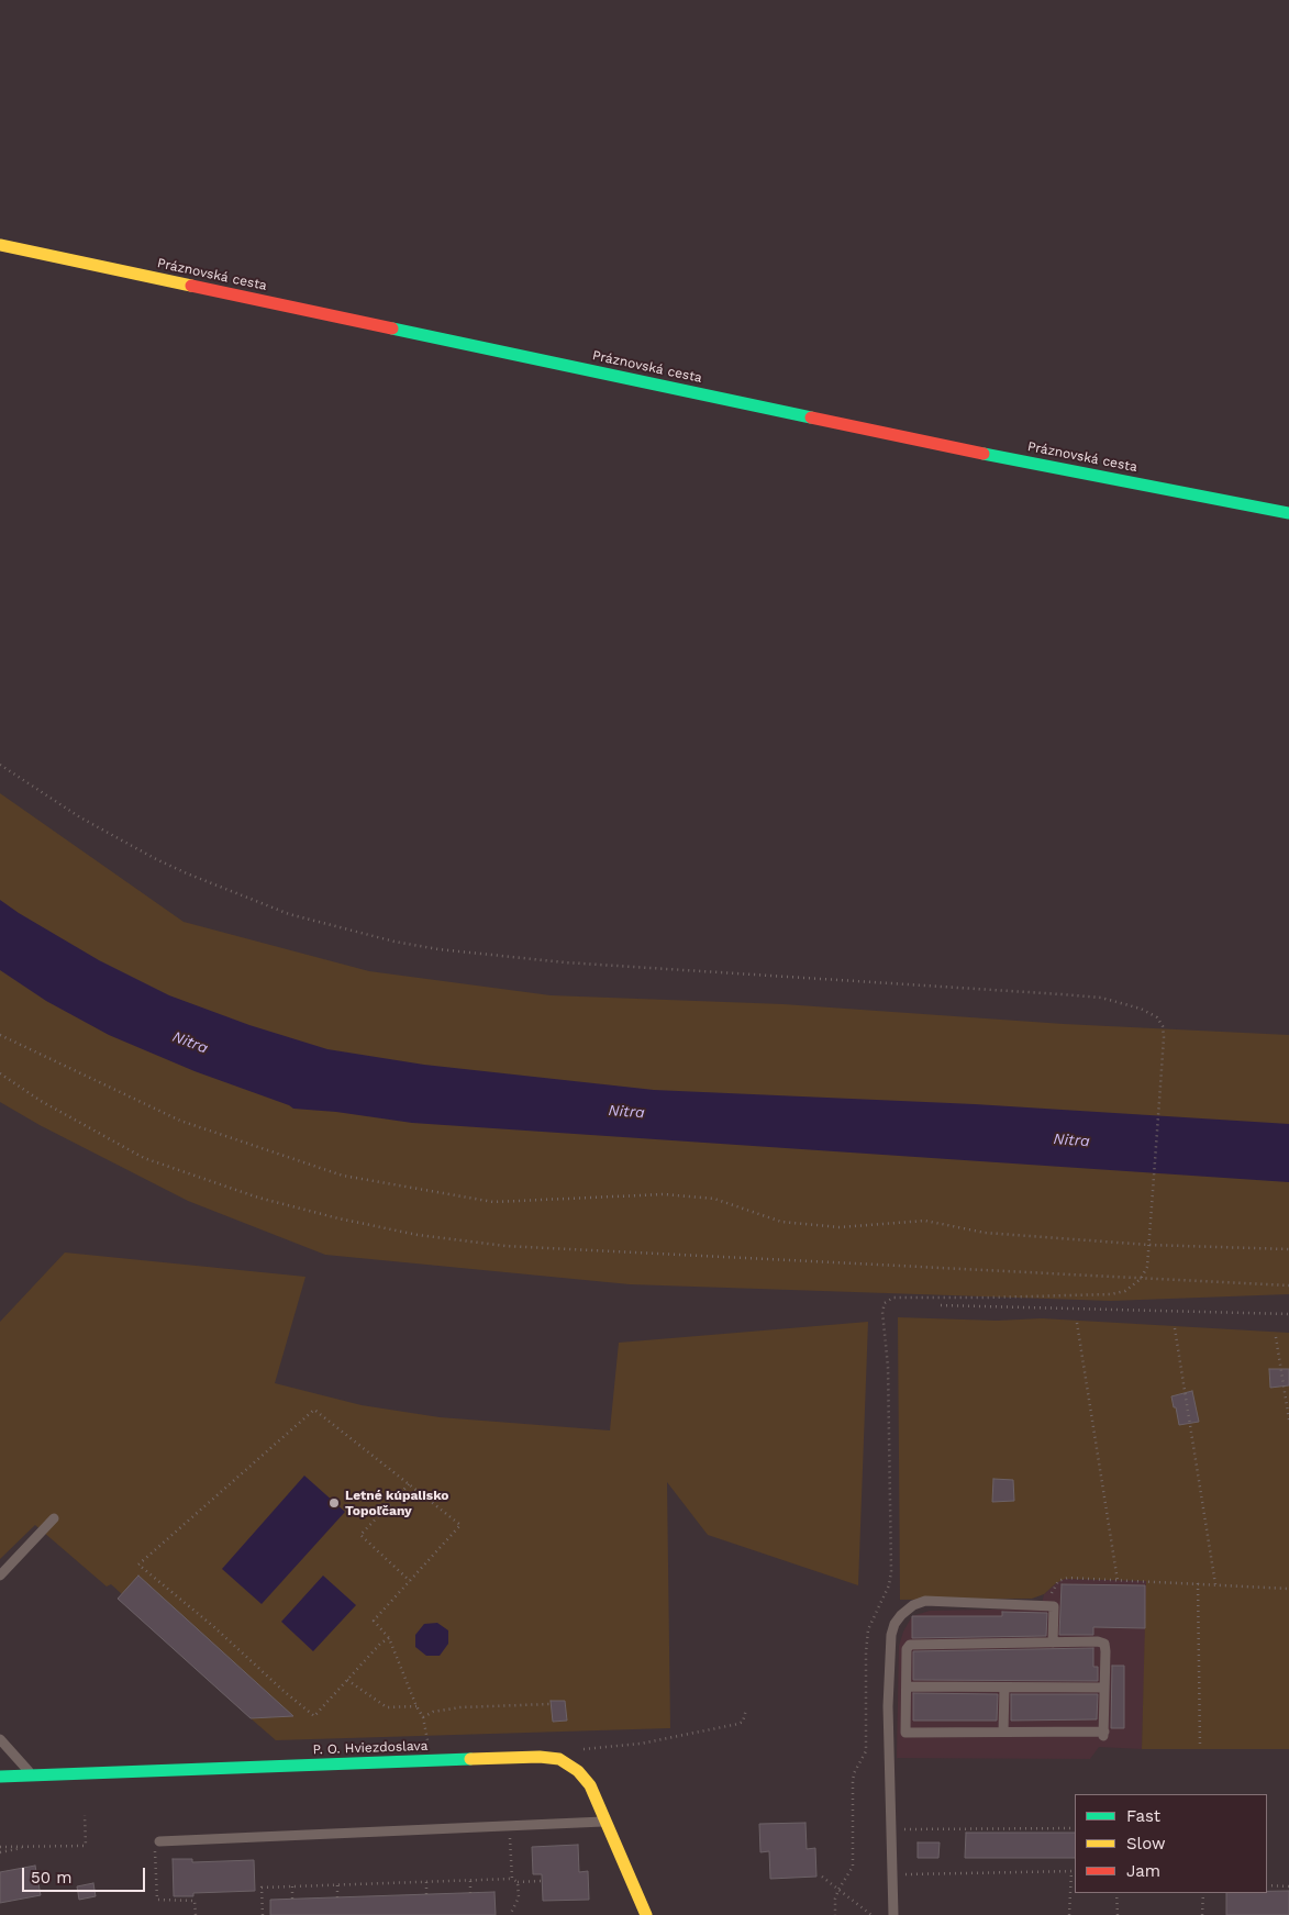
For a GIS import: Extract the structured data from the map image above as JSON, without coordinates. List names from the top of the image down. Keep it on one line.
{"streets":{"main road":["Práznovská cesta","P. O. Hviezdoslava"]},"water":["Nitra"],"places":["Letné kúpalisko Topoľčany"],"legend":["Fast","Slow","Jam"],"scale_bar":"50 m"}
